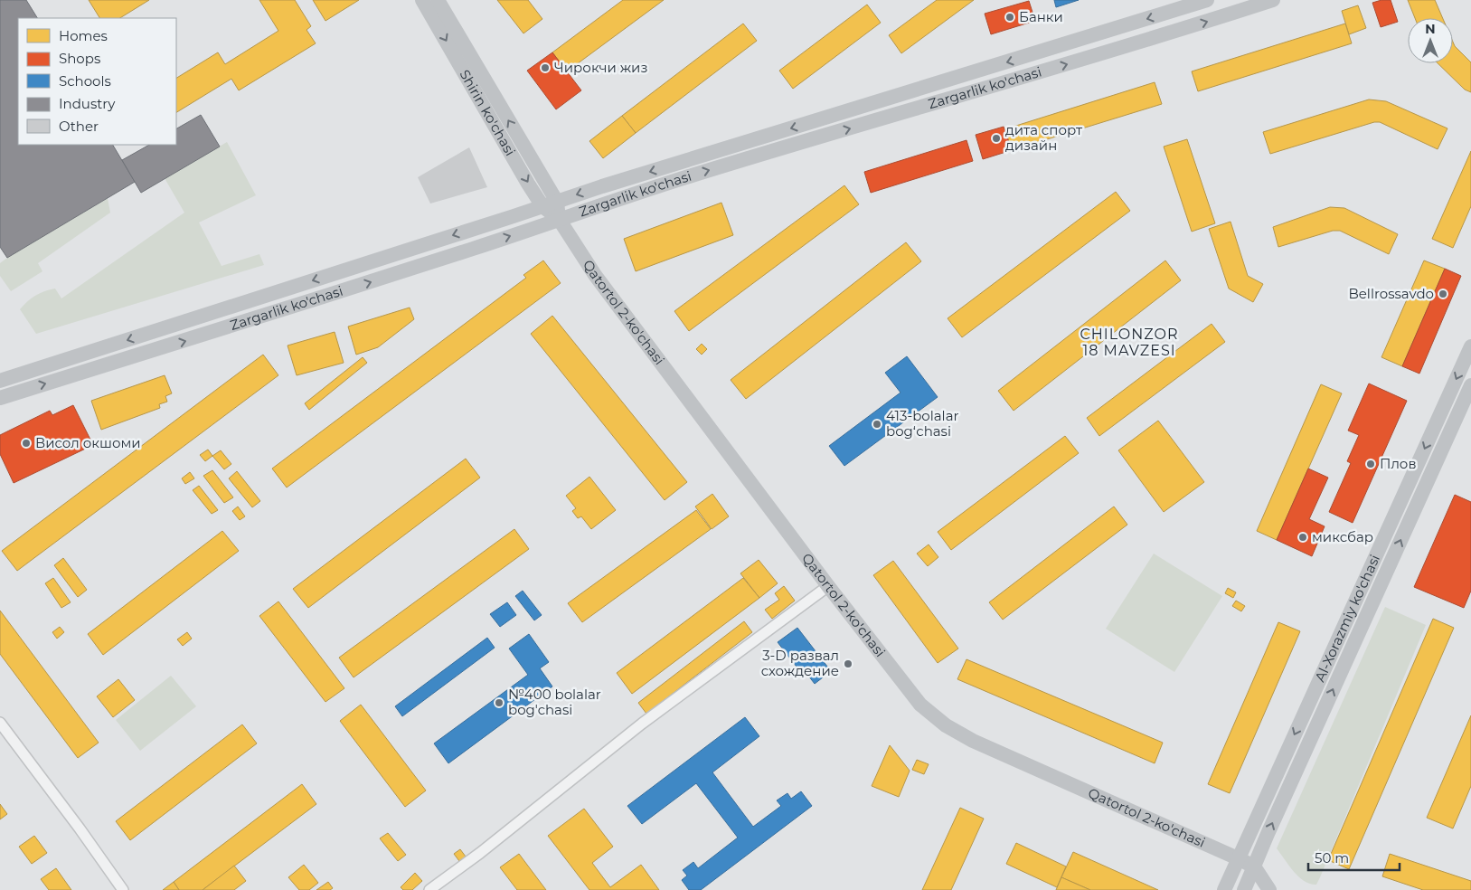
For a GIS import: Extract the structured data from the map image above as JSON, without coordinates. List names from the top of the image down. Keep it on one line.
{"streets":{"main road":["Zargarlik ko'chasi","Shirin ko'chasi","Qatortol 2-ko'chasi","Al-Xorazmiy ko'chasi"]},"crossings":[["Zargarlik ko'chasi","Shirin ko'chasi"],["Zargarlik ko'chasi","Qatortol 2-ko'chasi"],["Shirin ko'chasi","Qatortol 2-ko'chasi"],["Qatortol 2-ko'chasi","Al-Xorazmiy ko'chasi"]],"districts":["CHILONZOR 18 MAVZESI"],"places":["Банки","Чирокчи жиз","дита спорт дизайн","Bellrossavdo","413-bolalar bogʻchasi","Висол окшоми","Плов","миксбар","3-D развал схождение","№400 bolalar bog'chasi"],"legend":["Homes","Shops","Schools","Industry","Other"],"scale_bar":"50 m","north":"top"}
